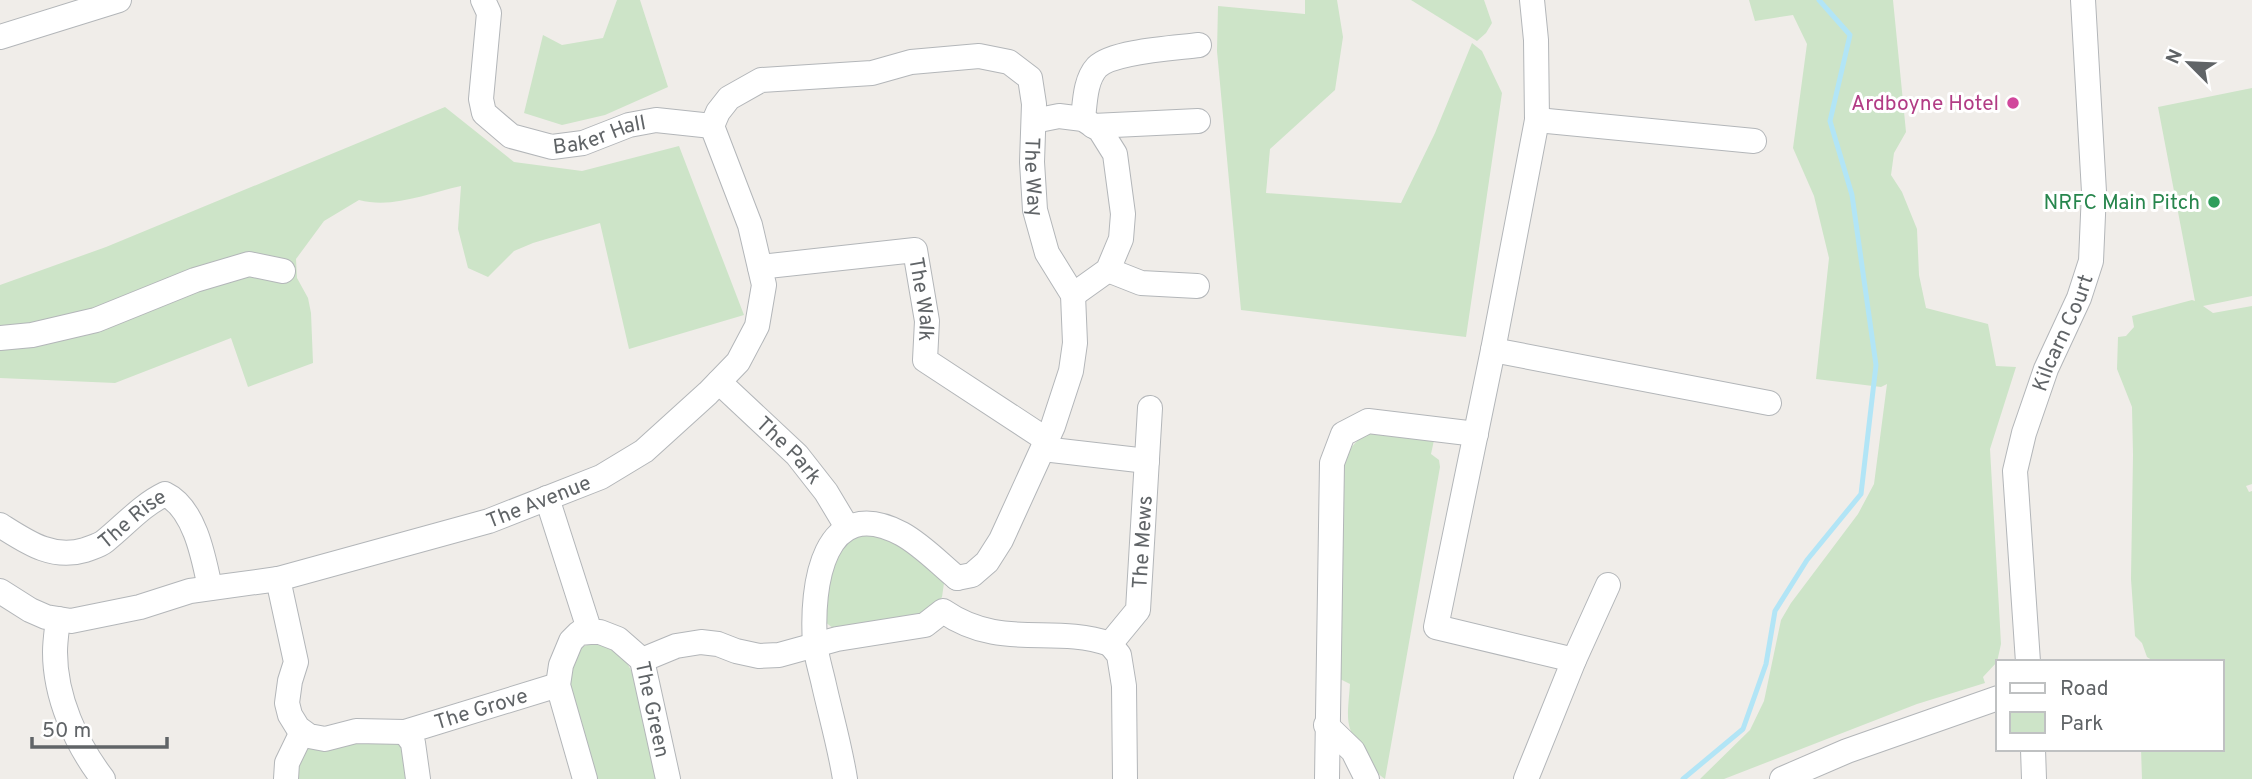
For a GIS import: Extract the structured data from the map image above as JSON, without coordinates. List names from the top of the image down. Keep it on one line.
{"streets":{"street":["Baker Hall","The Way","The Walk","Kilcarn Court","The Park","The Avenue","The Rise","The Mews","The Grove","The Green"]},"crossings":[["Baker Hall","The Way"],["Baker Hall","The Avenue"],["The Way","The Walk"],["The Way","The Avenue"],["The Walk","The Avenue"],["The Park","The Avenue"],["The Avenue","The Rise"]],"places":["Ardboyne Hotel","NRFC Main Pitch"],"legend":["Road","Park"],"scale_bar":"50 m","north":"top left"}
